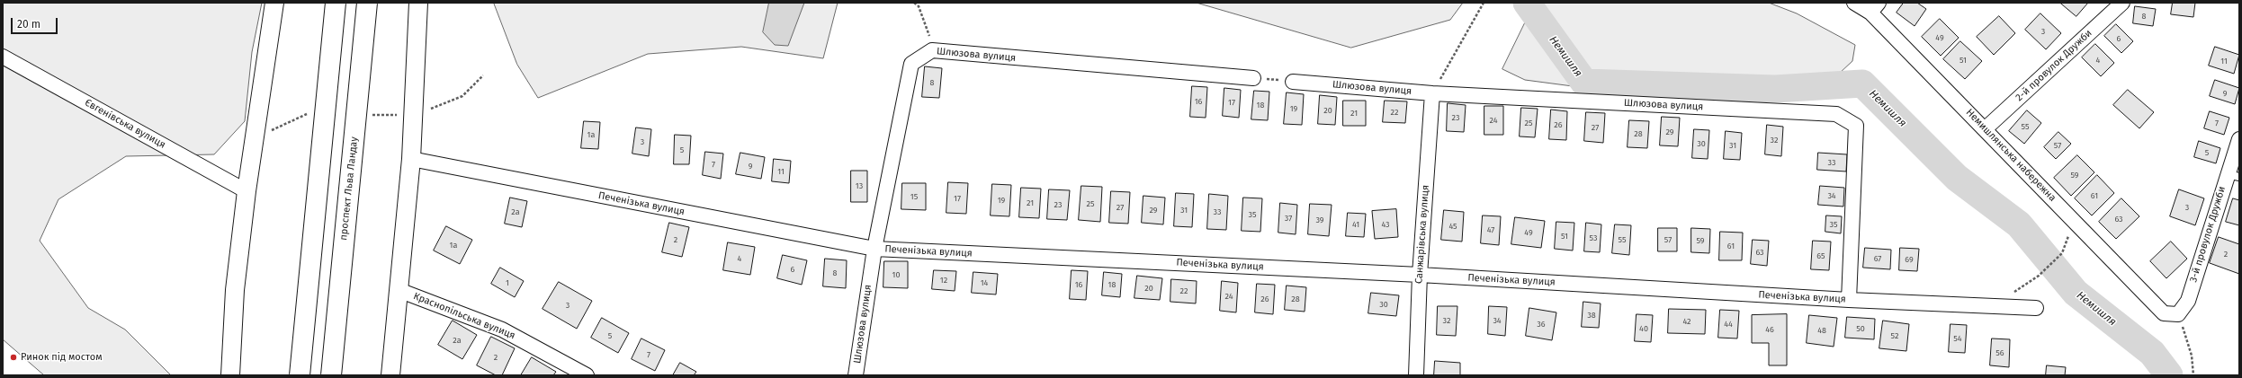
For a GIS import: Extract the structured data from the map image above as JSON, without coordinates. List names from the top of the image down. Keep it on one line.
{"streets":{"main road":["проспект Льва Ландау"],"street":["Шлюзова вулиця","2-й провулок Дружби","Євгенівська вулиця","Немишлянська набережна","Печенізька вулиця","Санжарівська вулиця","3-й провулок Дружби","Краснопільська вулиця"]},"crossings":[["Шлюзова вулиця","Печенізька вулиця"],["Шлюзова вулиця","Санжарівська вулиця"],["2-й провулок Дружби","Немишлянська набережна"],["Немишлянська набережна","3-й провулок Дружби"],["Печенізька вулиця","Санжарівська вулиця"]],"water":["Немишля"],"places":["Ринок під мостом"],"house_numbers":["8","3","49","6","51","4","11","8","9","16","17","18","19","20","22","21","23","24","25","7","26","55","27","29","28","1а","32","3","30","31","57","5","5","33","7","9","11","59","13","34","61","15","17","19","21","25","23","27","3","29","31","2а","33","35","37","63","39","41","43","35","45","47","49","51","53","2","55","57","59","1а","61","63","2","65","4","67","69","6","8","10","12","1","14","16","18","20","22","24","26","28","30","3","38","32","34","42","36","44","40","50","46","48","5","52","54","2а","56","7","2"],"scale_bar":"20 m"}
